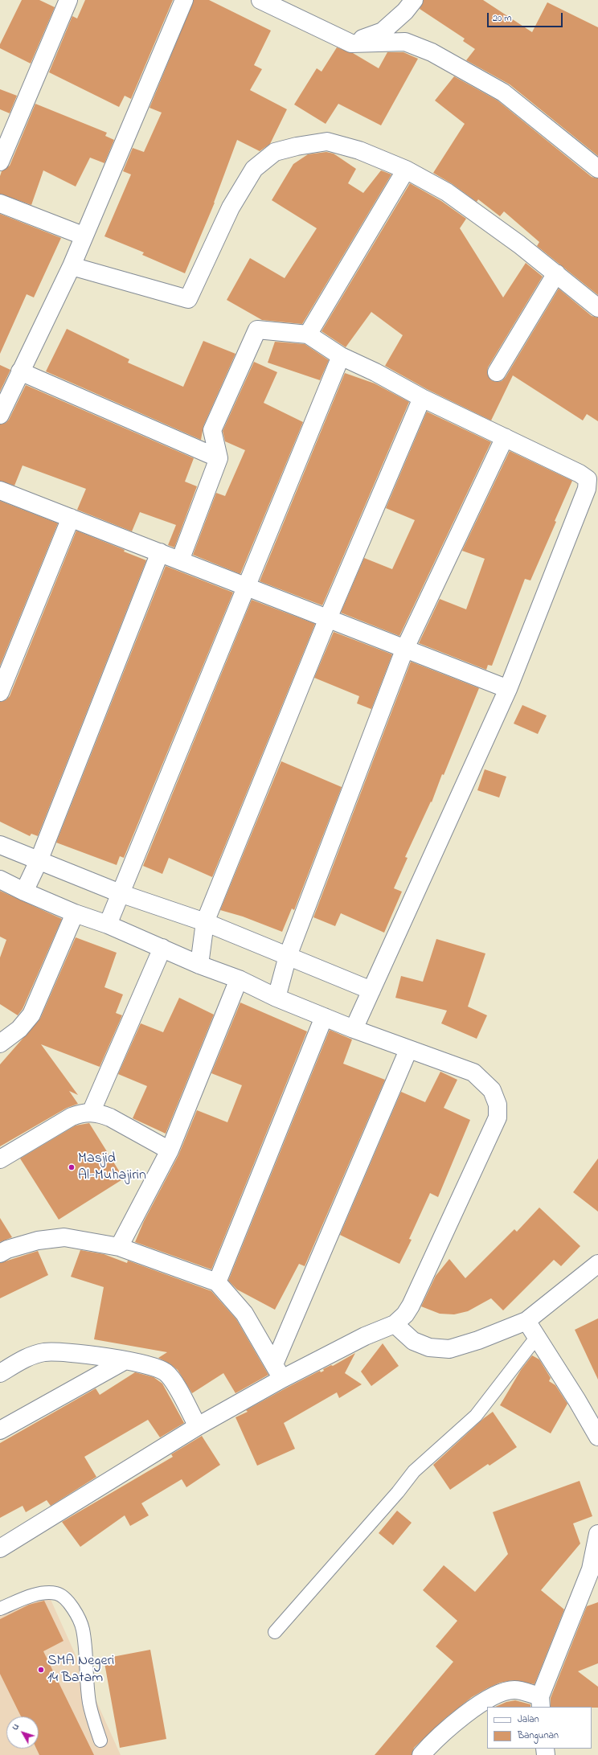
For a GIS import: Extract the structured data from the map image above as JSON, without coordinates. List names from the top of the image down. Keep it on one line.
{"places":["Masjid Al-Muhajirin","SMA Negeri 14 Batam"],"legend":["Jalan","Bangunan"],"scale_bar":"20 m","north":"top left"}
